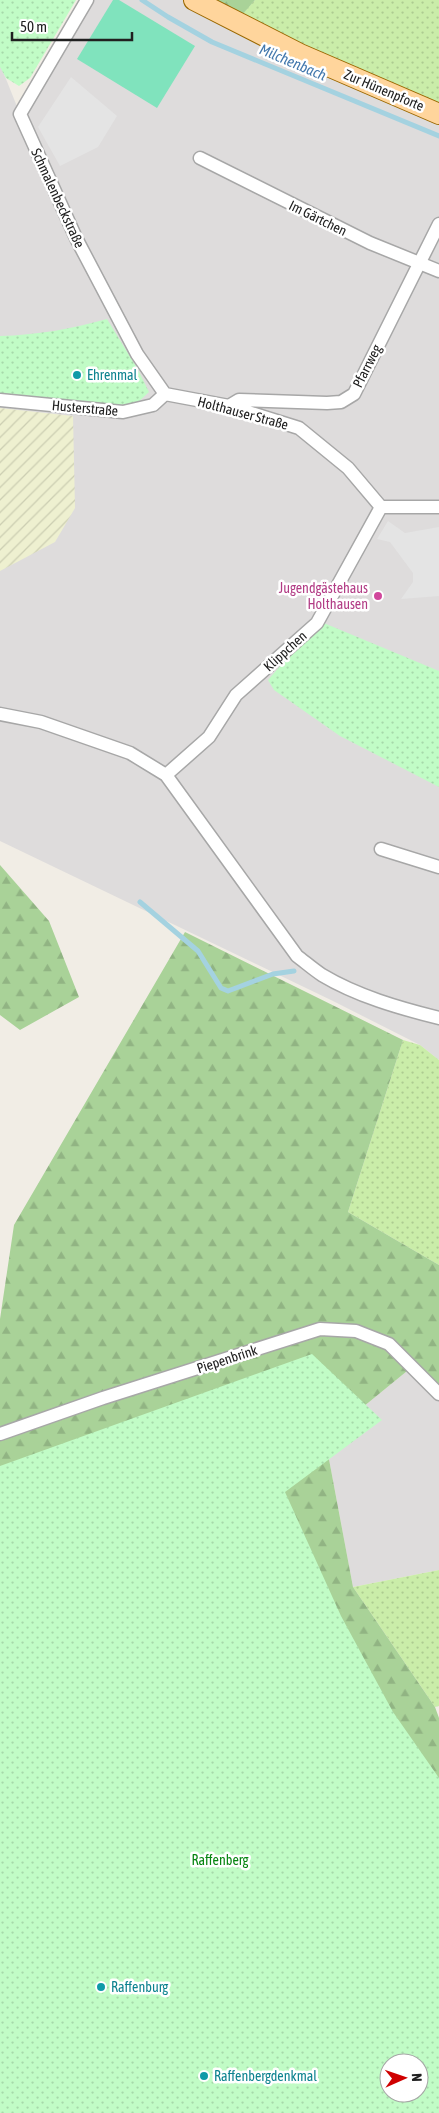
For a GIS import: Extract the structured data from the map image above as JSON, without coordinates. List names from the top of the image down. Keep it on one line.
{"streets":{"main road":["Zur Hünenpforte"],"street":["Schmalenbeckstraße","Im Gärtchen","Pfarrweg","Husterstraße","Holthauser Straße","Klippchen","Piepenbrink"]},"crossings":[["Schmalenbeckstraße","Husterstraße"],["Schmalenbeckstraße","Holthauser Straße"],["Im Gärtchen","Pfarrweg"],["Pfarrweg","Holthauser Straße"],["Husterstraße","Holthauser Straße"],["Holthauser Straße","Klippchen"]],"water":["Milchenbach"],"parks":["Raffenberg"],"places":["Ehrenmal","Jugendgästehaus Holthausen","Raffenburg","Raffenbergdenkmal"],"scale_bar":"50 m","north":"right"}
